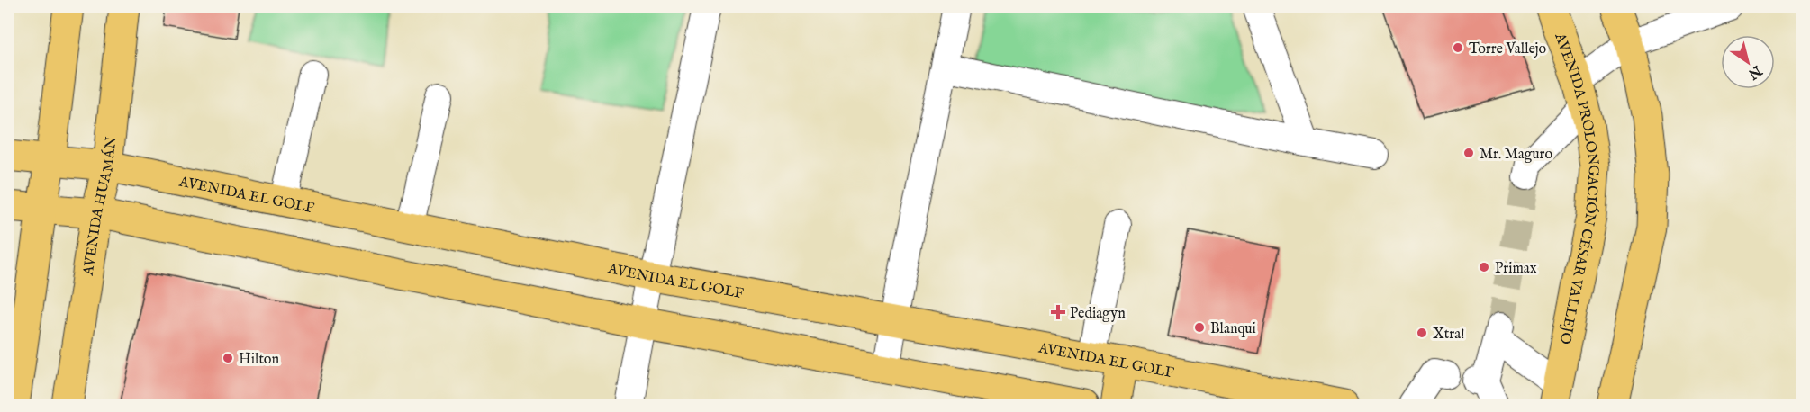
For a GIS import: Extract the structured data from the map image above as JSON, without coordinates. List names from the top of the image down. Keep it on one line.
{"streets":{"main road":["AVENIDA PROLONGACIÓN CÉSAR VALLEJO","AVENIDA EL GOLF","AVENIDA HUAMÁN"]},"crossings":[["AVENIDA EL GOLF","AVENIDA HUAMÁN"]],"places":{"other":["Torre Vallejo","Mr. Maguro","Primax","Blanqui","Xtra!","Hilton"],"health":["Pediagyn"]},"north":"bottom right"}
